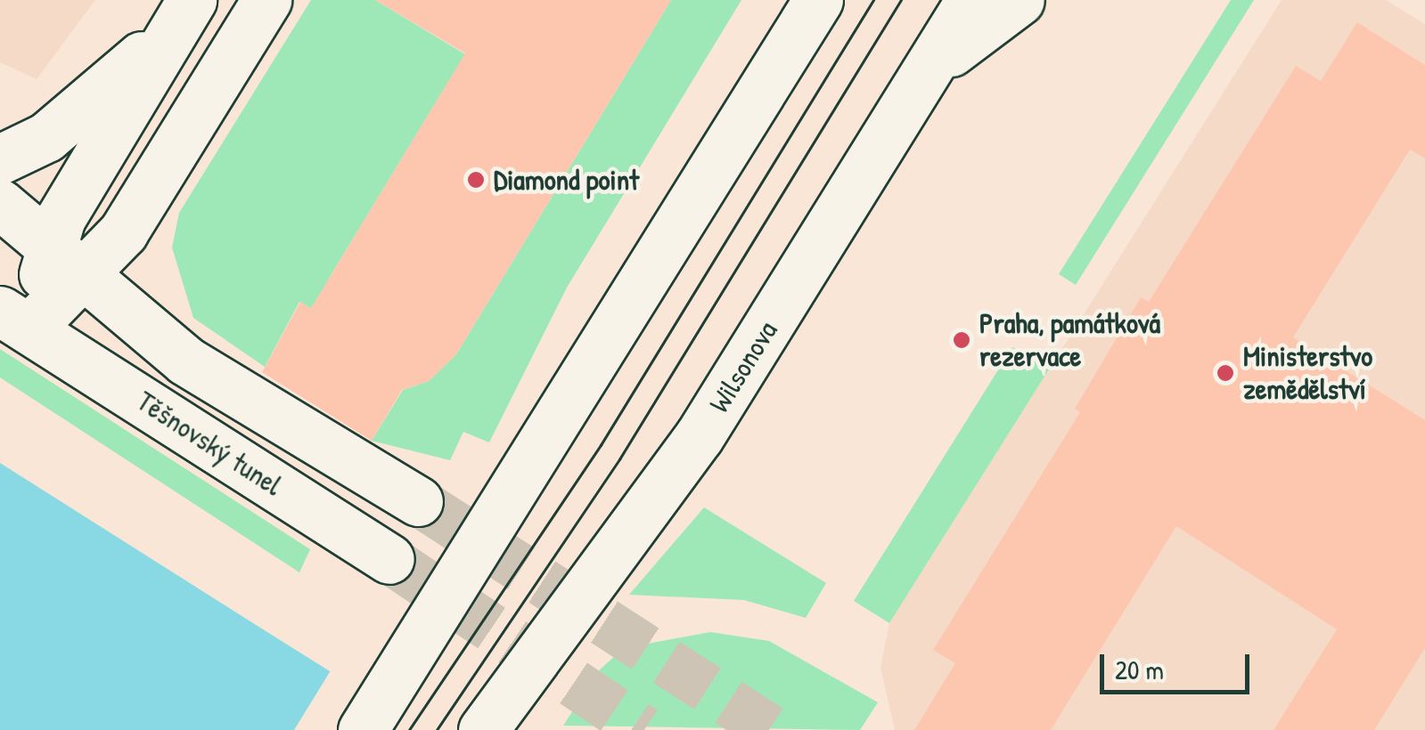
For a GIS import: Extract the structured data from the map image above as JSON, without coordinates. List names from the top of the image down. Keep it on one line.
{"streets":{"main road":["Wilsonova","Těšnovský tunel"]},"places":["Diamond point","Praha, památková rezervace","Ministerstvo zemědělství"],"scale_bar":"20 m"}
